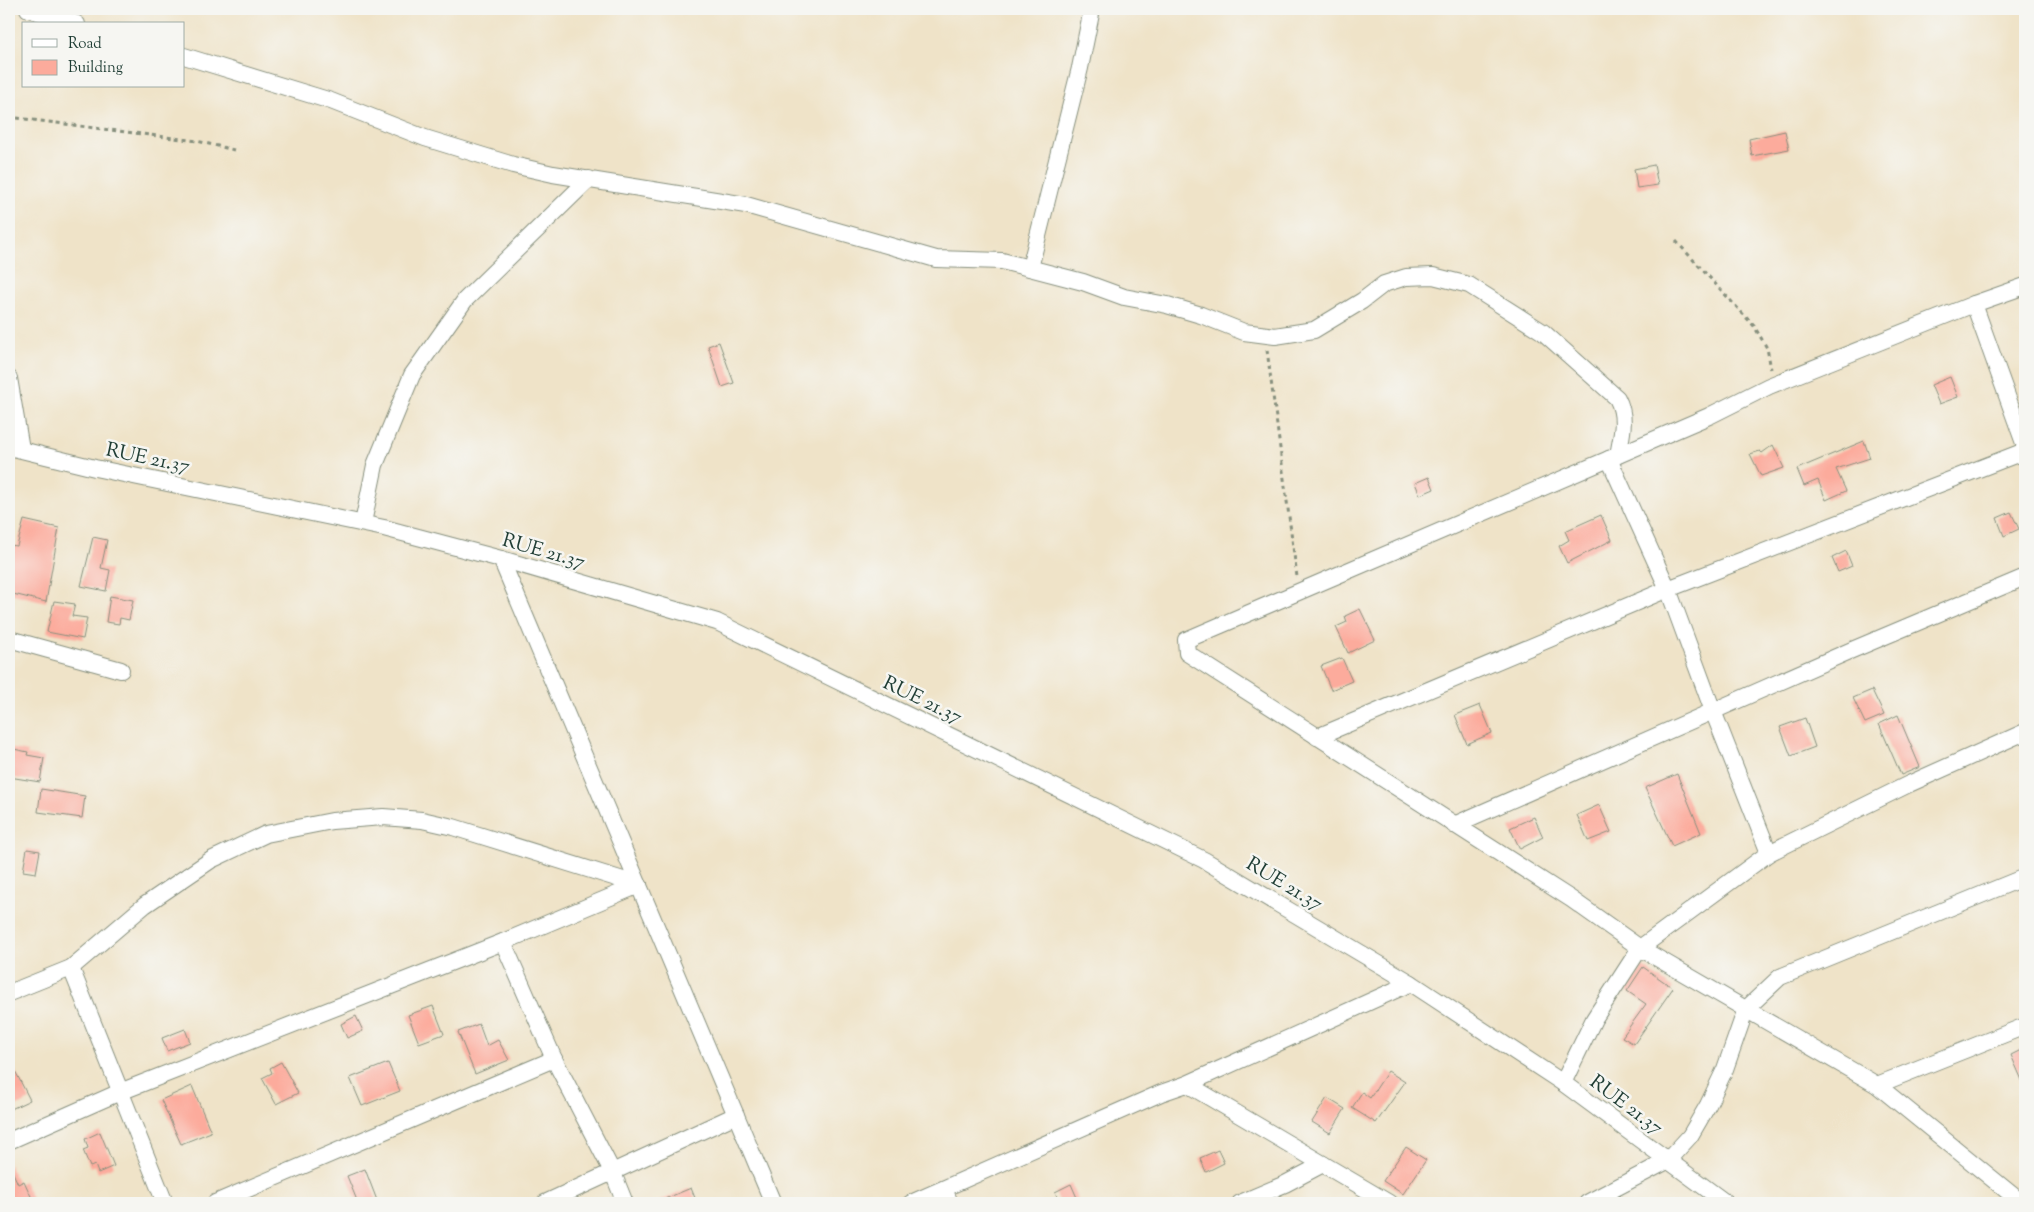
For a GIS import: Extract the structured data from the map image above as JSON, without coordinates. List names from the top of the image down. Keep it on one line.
{"streets":{"street":["RUE 21.37"]},"legend":["Road","Building"]}
